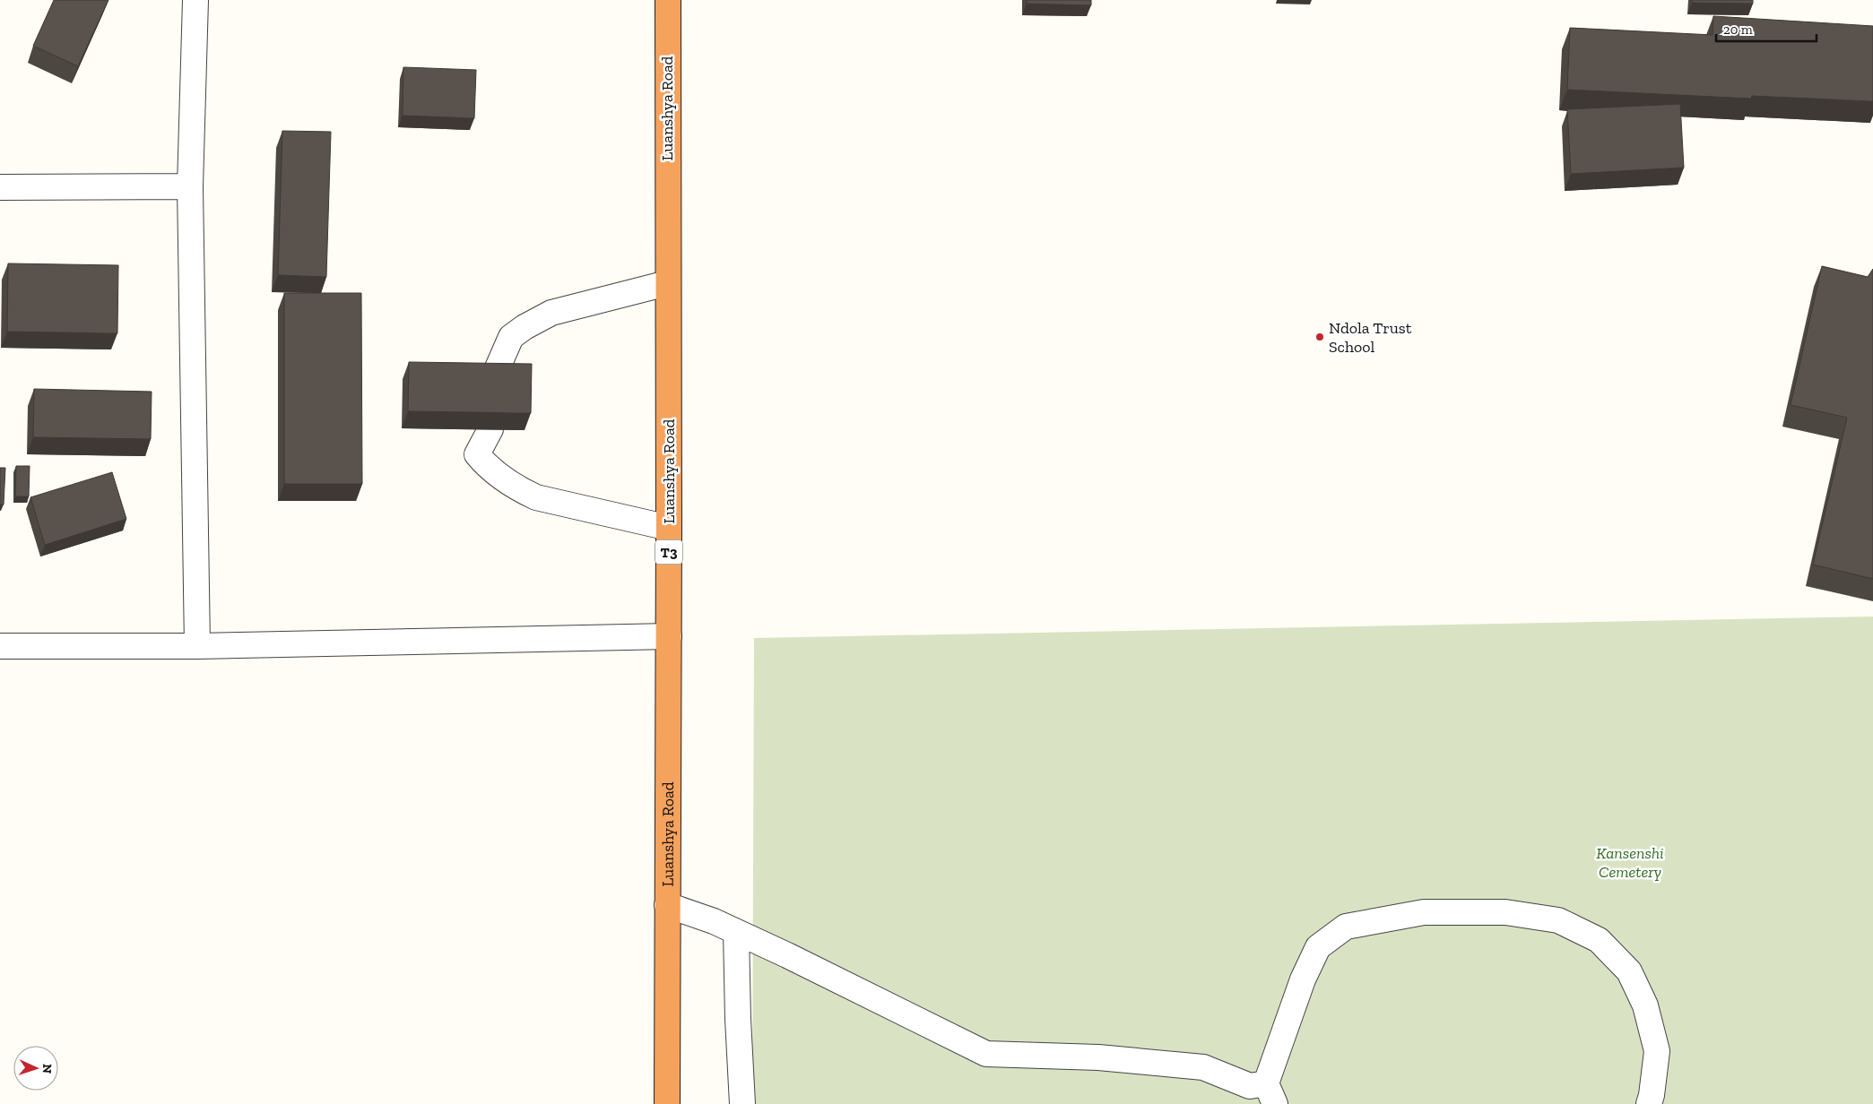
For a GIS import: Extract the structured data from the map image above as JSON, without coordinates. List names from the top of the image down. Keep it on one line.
{"streets":{"highway":["Luanshya Road","T3"]},"parks":["Kansenshi Cemetery"],"places":["Ndola Trust School"],"scale_bar":"20 m","north":"right"}
